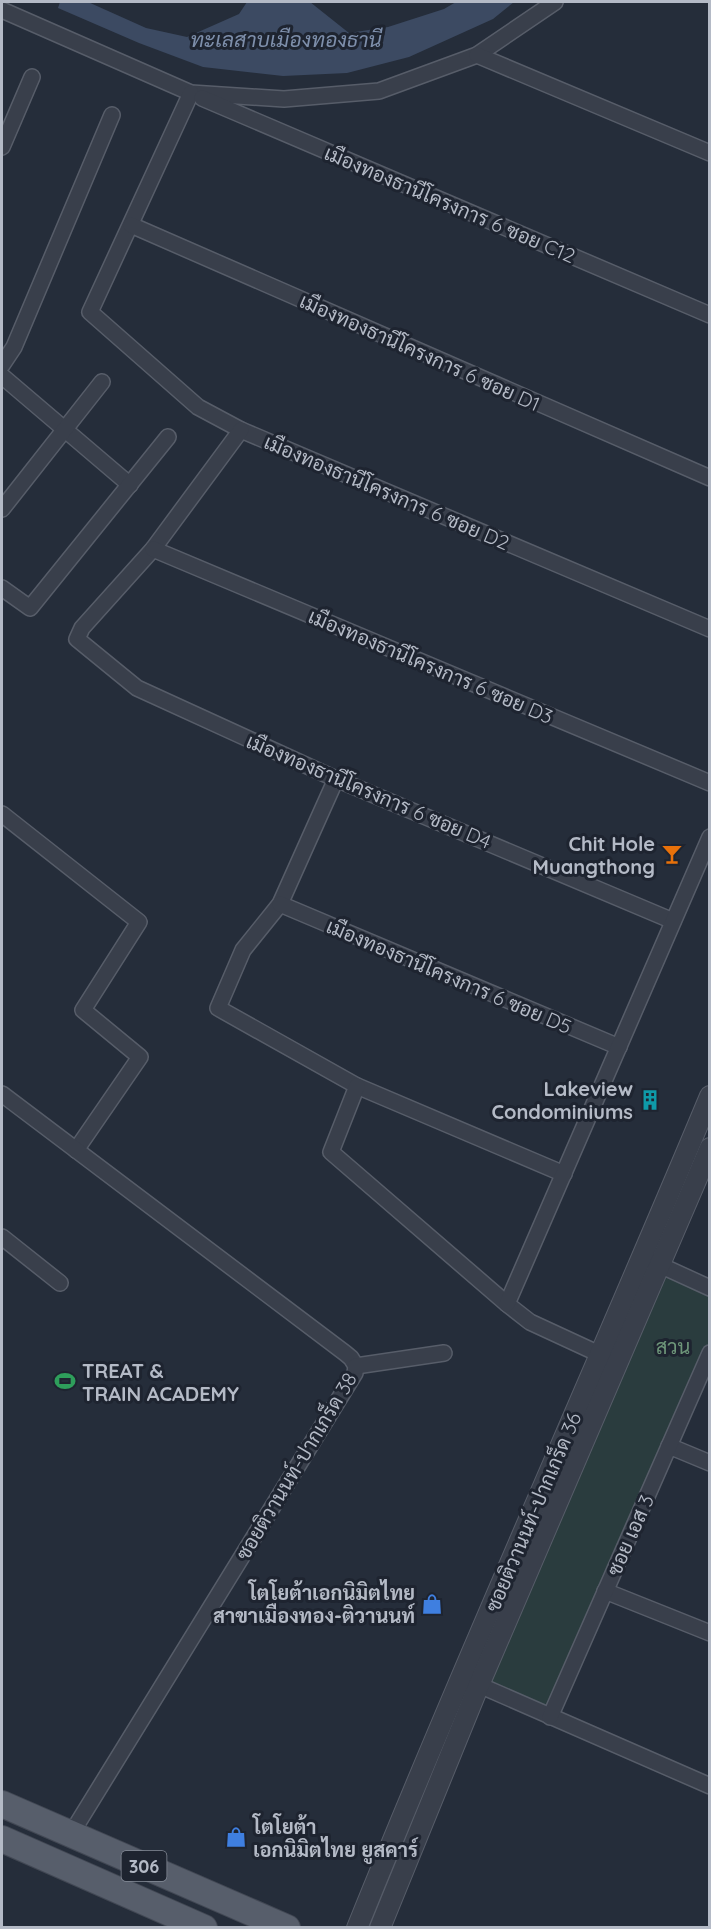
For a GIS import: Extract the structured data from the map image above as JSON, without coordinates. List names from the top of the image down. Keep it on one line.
{"streets":{"main road":["306"],"street":["เมืองทองธานีโครงการ 6 ซอย C12","เมืองทองธานีโครงการ 6 ซอย D1","เมืองทองธานีโครงการ 6 ซอย D2","เมืองทองธานีโครงการ 6 ซอย D3","เมืองทองธานีโครงการ 6 ซอย D4","เมืองทองธานีโครงการ 6 ซอย D5","ซอยติวานนท์-ปากเกร็ด 38","ซอยติวานนท์-ปากเกร็ด 36","ซอย เอส 3"]},"crossings":[["เมืองทองธานีโครงการ 6 ซอย D1","เมืองทองธานีโครงการ 6 ซอย D2"],["เมืองทองธานีโครงการ 6 ซอย D3","เมืองทองธานีโครงการ 6 ซอย D4"],["ซอยติวานนท์-ปากเกร็ด 38","306"]],"water":["ทะเลสาบเมืองทองธานี"],"parks":["สวน"],"places":{"bar":["Chit Hole Muangthong"],"building":["Lakeview Condominiums"],"sports":["TREAT & TRAIN ACADEMY"],"shop":["โตโยต้าเอกนิมิตไทย สาขาเมืองทอง-ติวานนท์","โตโยต้า เอกนิมิตไทย ยูสคาร์"]}}
